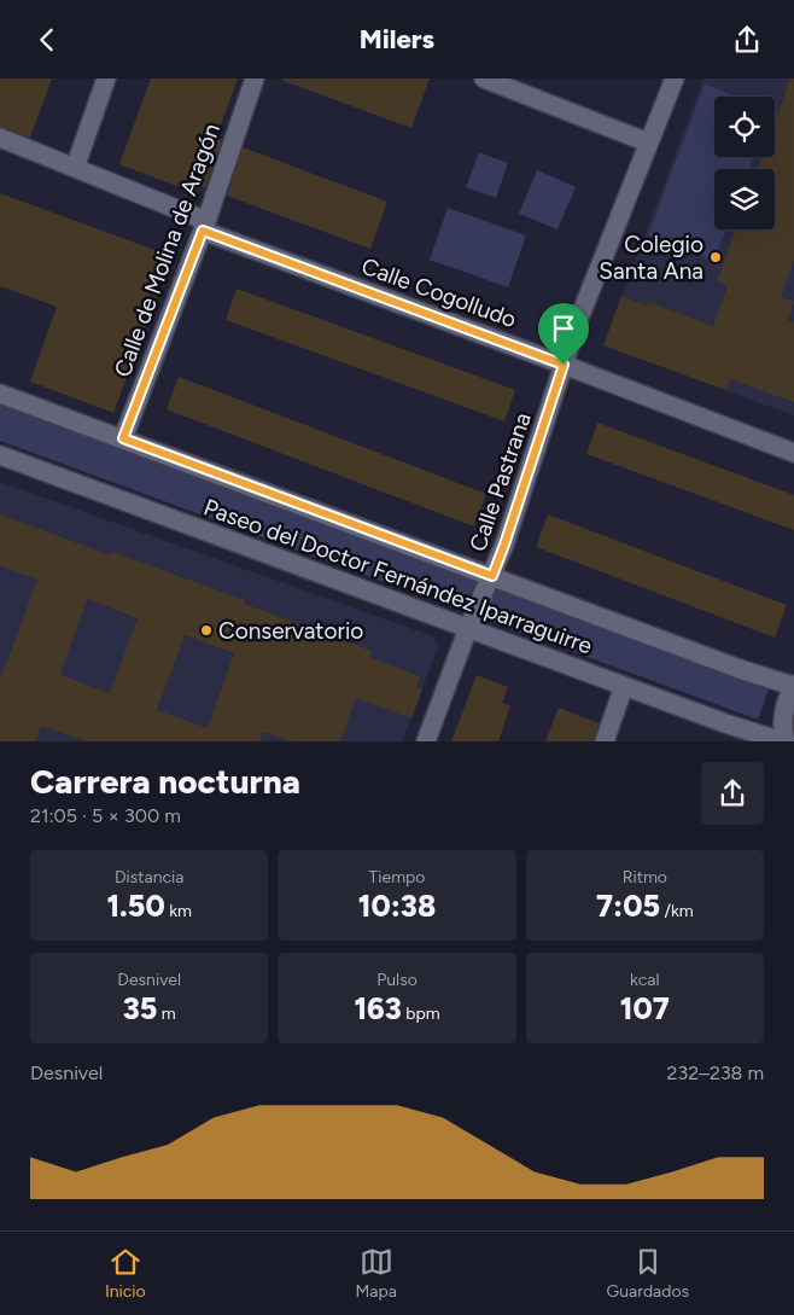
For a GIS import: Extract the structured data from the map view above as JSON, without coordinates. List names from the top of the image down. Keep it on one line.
{"streets":{"street":["Calle de Molina de Aragón","Calle Cogolludo","Calle Pastrana","Paseo del Doctor Fernández Iparraguirre"]},"crossings":[["Calle de Molina de Aragón","Calle Cogolludo"],["Calle de Molina de Aragón","Paseo del Doctor Fernández Iparraguirre"],["Calle Cogolludo","Calle Pastrana"],["Calle Pastrana","Paseo del Doctor Fernández Iparraguirre"]],"places":["Colegio Santa Ana","Conservatorio"],"page":{"header":"Milers","heading":["Carrera nocturna","21:05 · 5 × 300 m"],"stats":[["Distancia","1.50 km"],["Tiempo","10:38"],["Ritmo","7:05 /km"],["Desnivel","35 m"],["Pulso","163 bpm"],["kcal","107"]],"chart":["Desnivel","232–238 m"],"tabs":["Inicio","Mapa","Guardados"]}}
